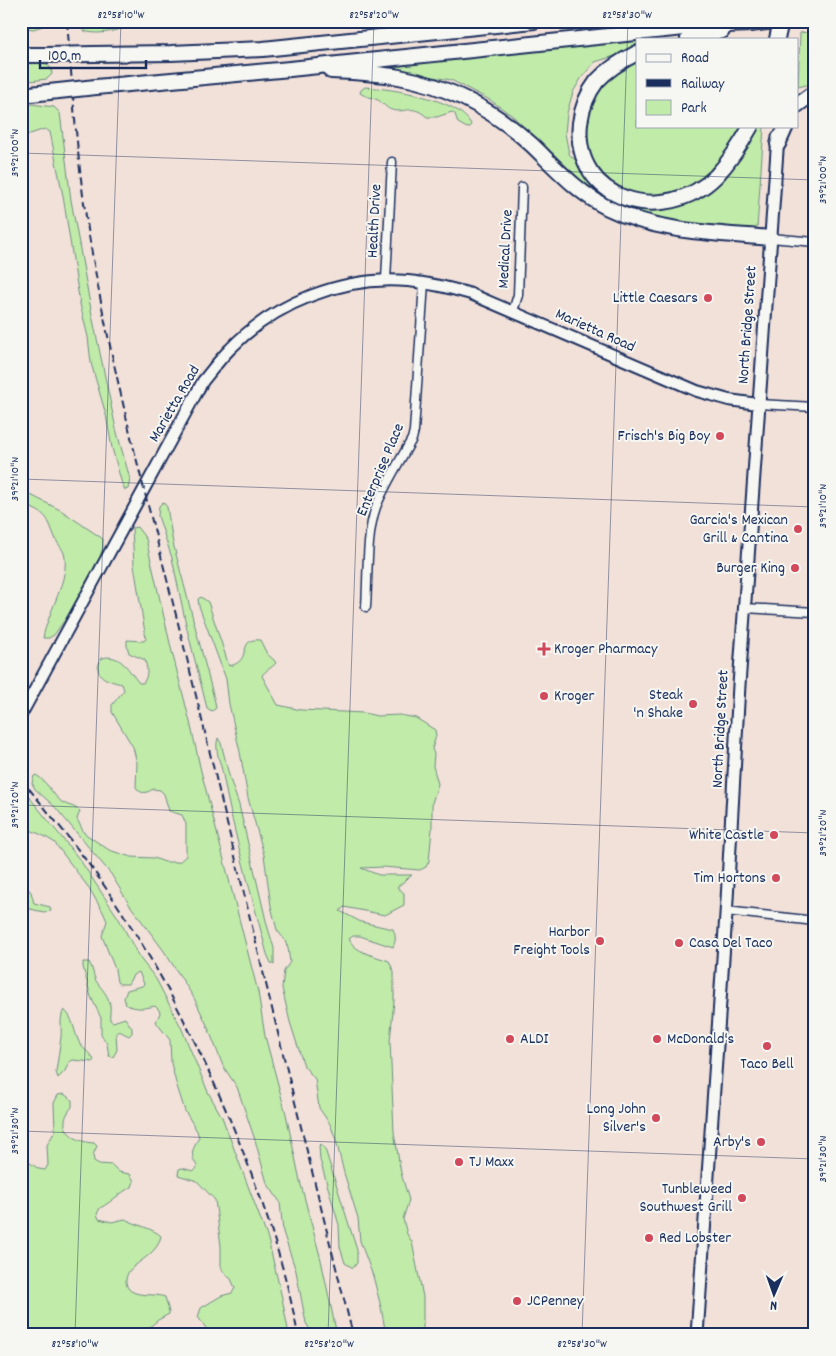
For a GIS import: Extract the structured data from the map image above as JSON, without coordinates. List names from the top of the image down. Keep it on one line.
{"streets":{"main road":["North Bridge Street"],"street":["Health Drive","Medical Drive","Marietta Road","Enterprise Place"]},"crossings":[["Health Drive","Marietta Road"],["Medical Drive","Marietta Road"],["North Bridge Street","Marietta Road"],["Marietta Road","Enterprise Place"]],"places":{"other":["Little Caesars","Frisch's Big Boy","Garcia's Mexican Grill & Cantina","Burger King","Kroger","Steak 'n Shake","White Castle","Tim Hortons","Harbor Freight Tools","Casa Del Taco","ALDI","McDonald's","Taco Bell","Long John Silver's","Arby's","TJ Maxx","Tunbleweed Southwest Grill","Red Lobster","JCPenney"],"health":["Kroger Pharmacy"]},"legend":["Road","Railway","Park"],"scale_bar":"100 m","north":"bottom","coordinates":["82°58'10\"W","82°58'20\"W","82°58'30\"W","39°21'00\"N","39°21'10\"N","39°21'20\"N","39°21'30\"N"]}
